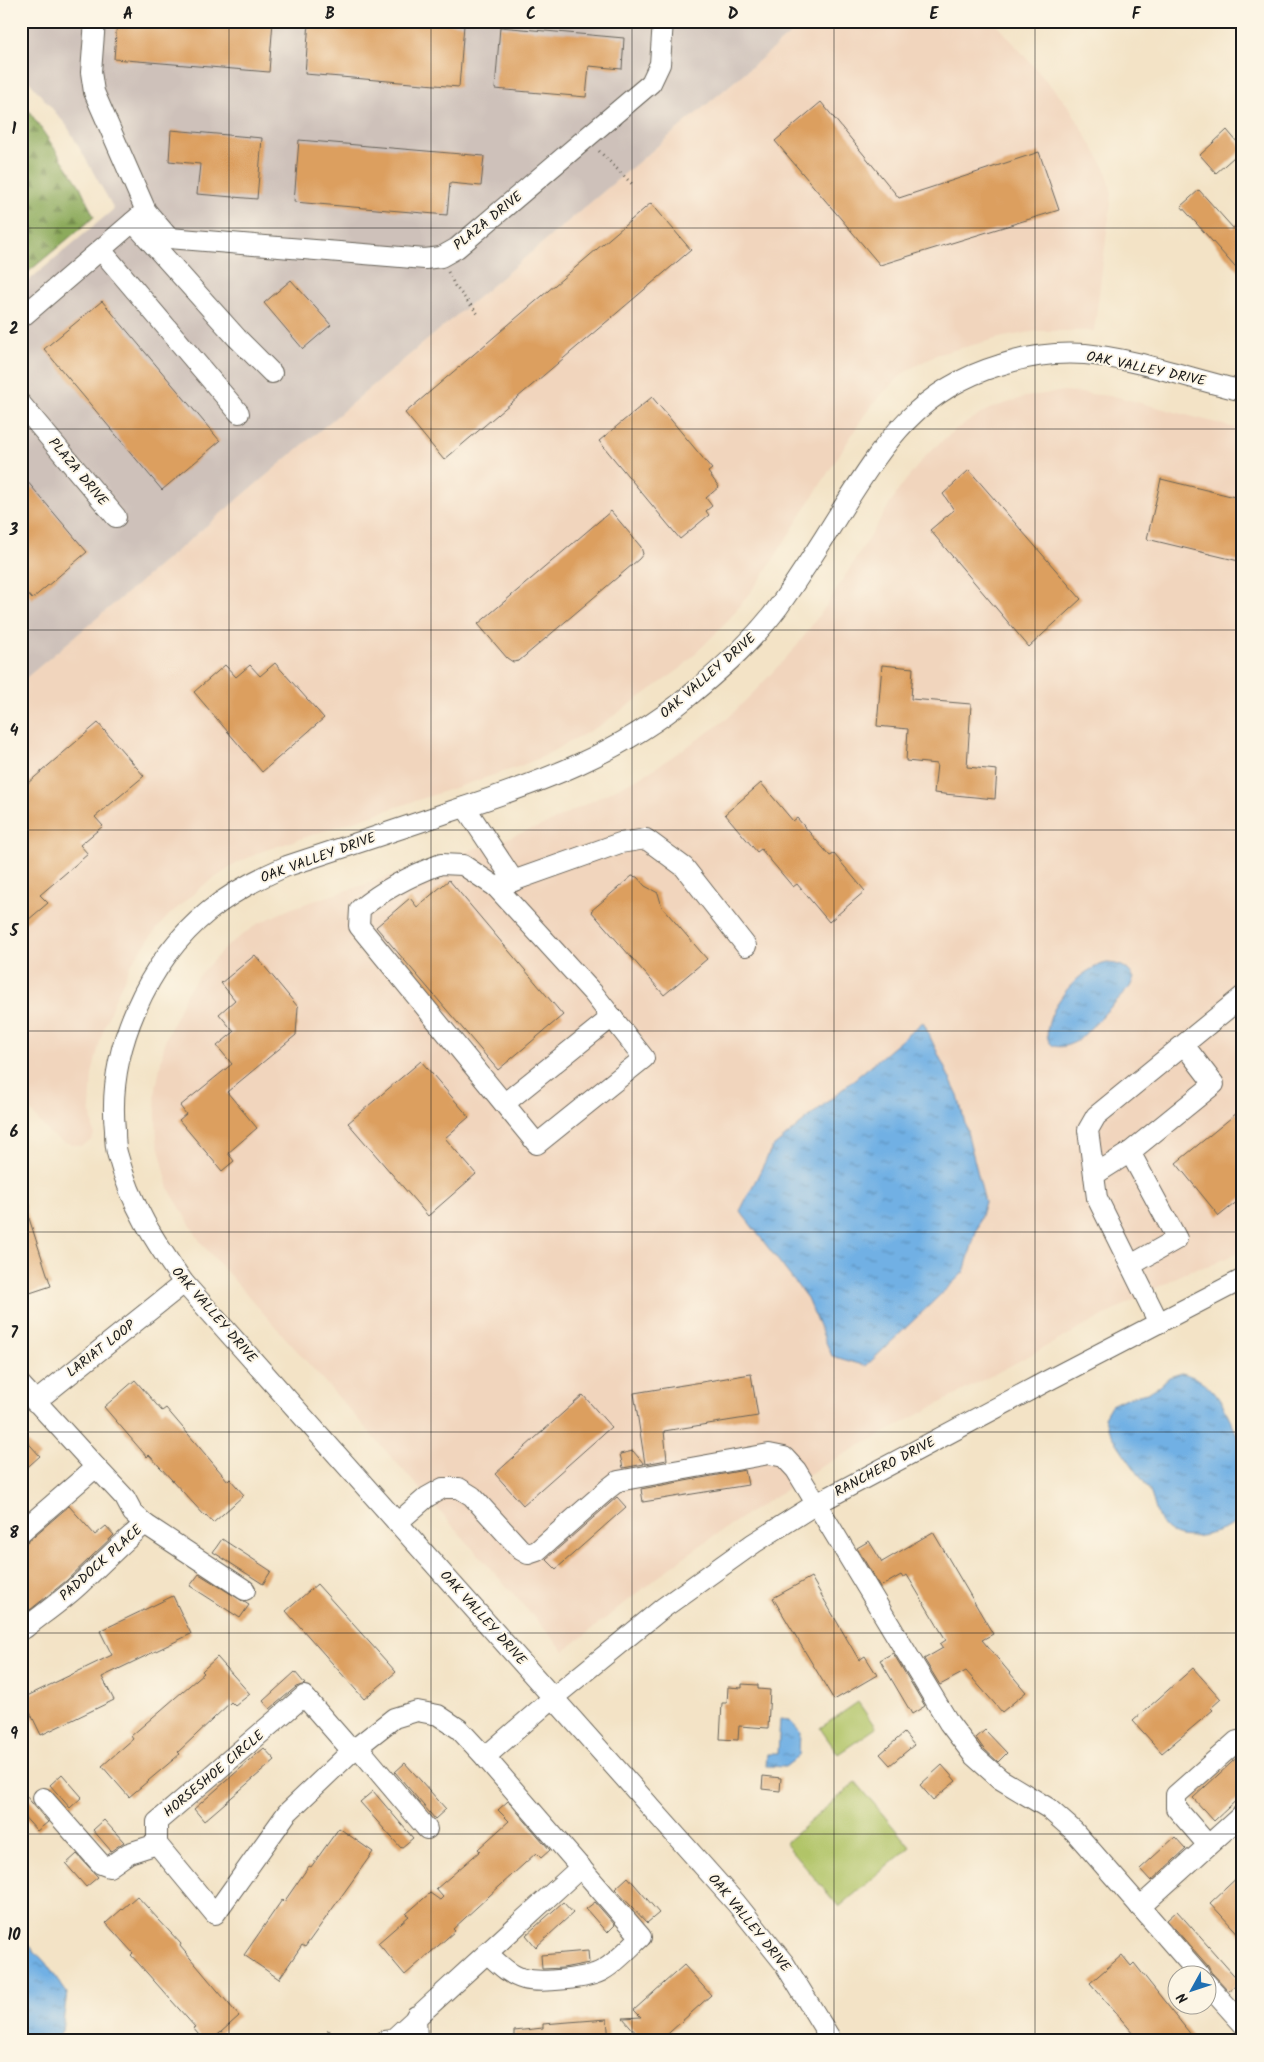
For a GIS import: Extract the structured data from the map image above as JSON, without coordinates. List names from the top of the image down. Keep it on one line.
{"streets":{"street":["PLAZA DRIVE","OAK VALLEY DRIVE","LARIAT LOOP","RANCHERO DRIVE","PADDOCK PLACE","HORSESHOE CIRCLE"]},"crossings":[["OAK VALLEY DRIVE","LARIAT LOOP"],["OAK VALLEY DRIVE","RANCHERO DRIVE"],["LARIAT LOOP","PADDOCK PLACE"]],"north":"bottom left","grid":{"columns":["A","B","C","D","E","F"],"rows":["1","2","3","4","5","6","7","8","9","10"]}}
